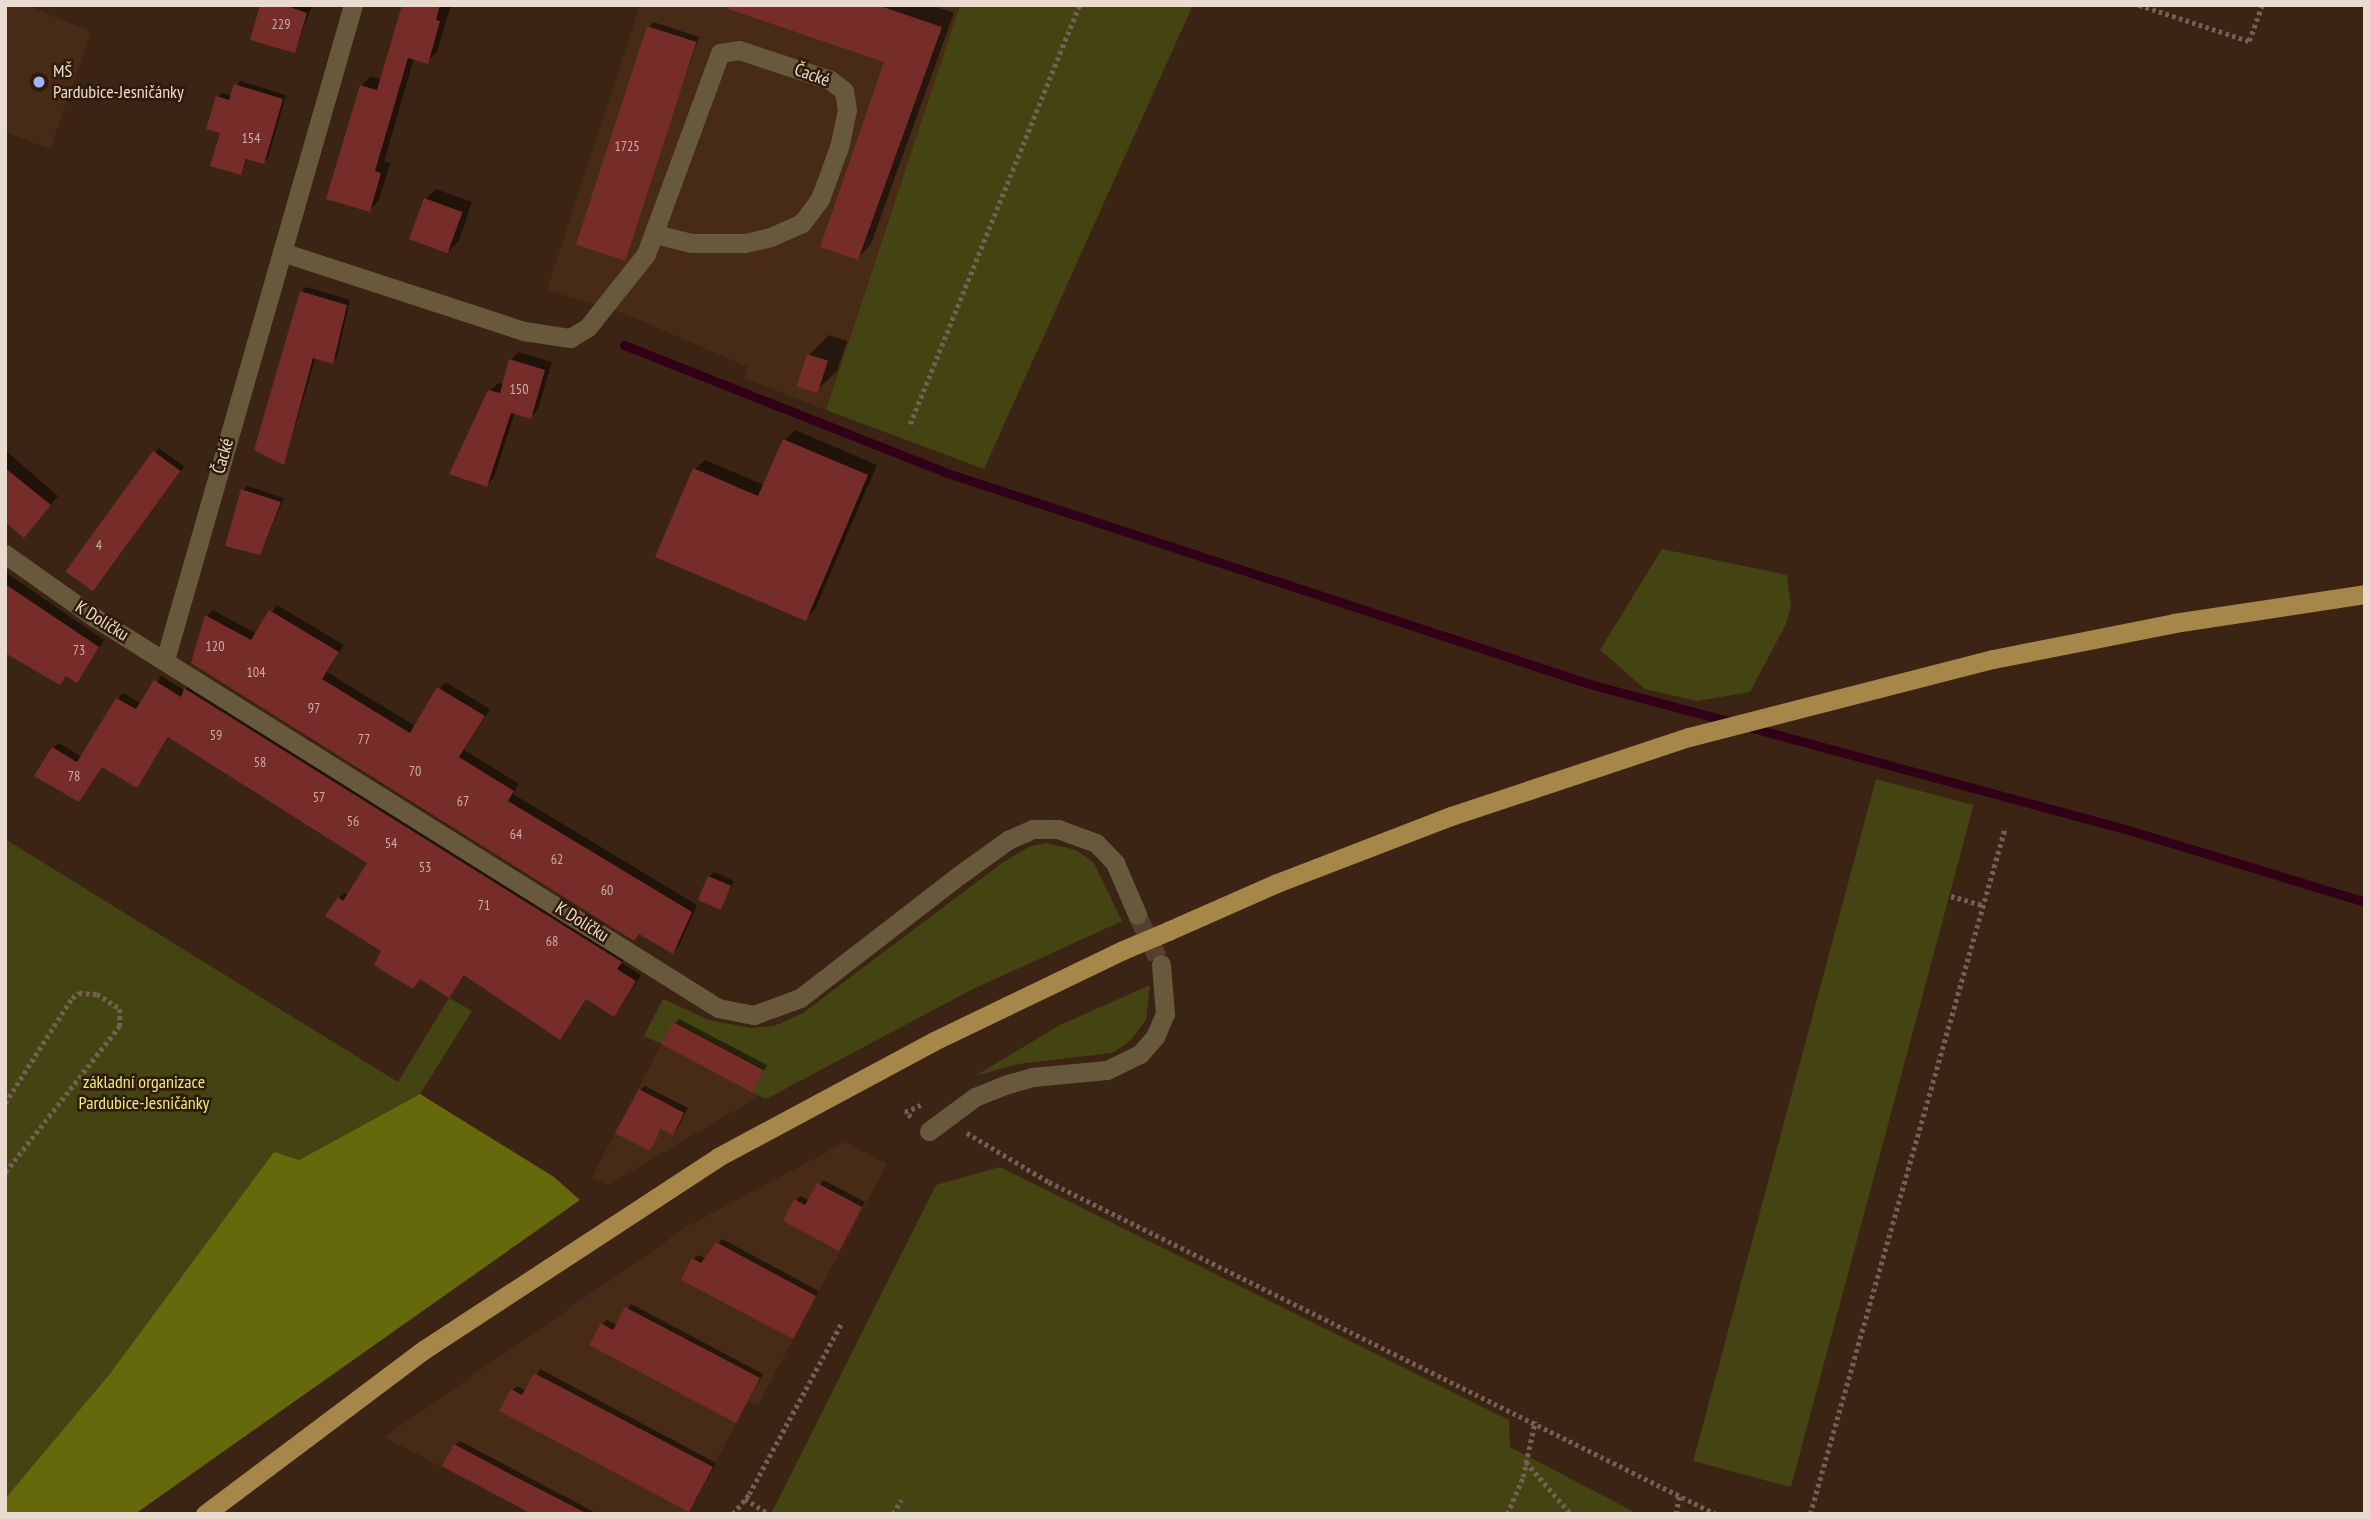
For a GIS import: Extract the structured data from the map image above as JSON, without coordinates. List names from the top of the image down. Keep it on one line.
{"streets":{"street":["Čacké","K Dolíčku"]},"crossings":[["Čacké","K Dolíčku"]],"parks":["základní organizace Pardubice-Jesničánky"],"places":["MŠ Pardubice-Jesničánky"],"house_numbers":["229","154","1725","150","4","120","73","104","97","59","77","58","70","78","57","67","56","64","54","62","53","60","71","68"]}
